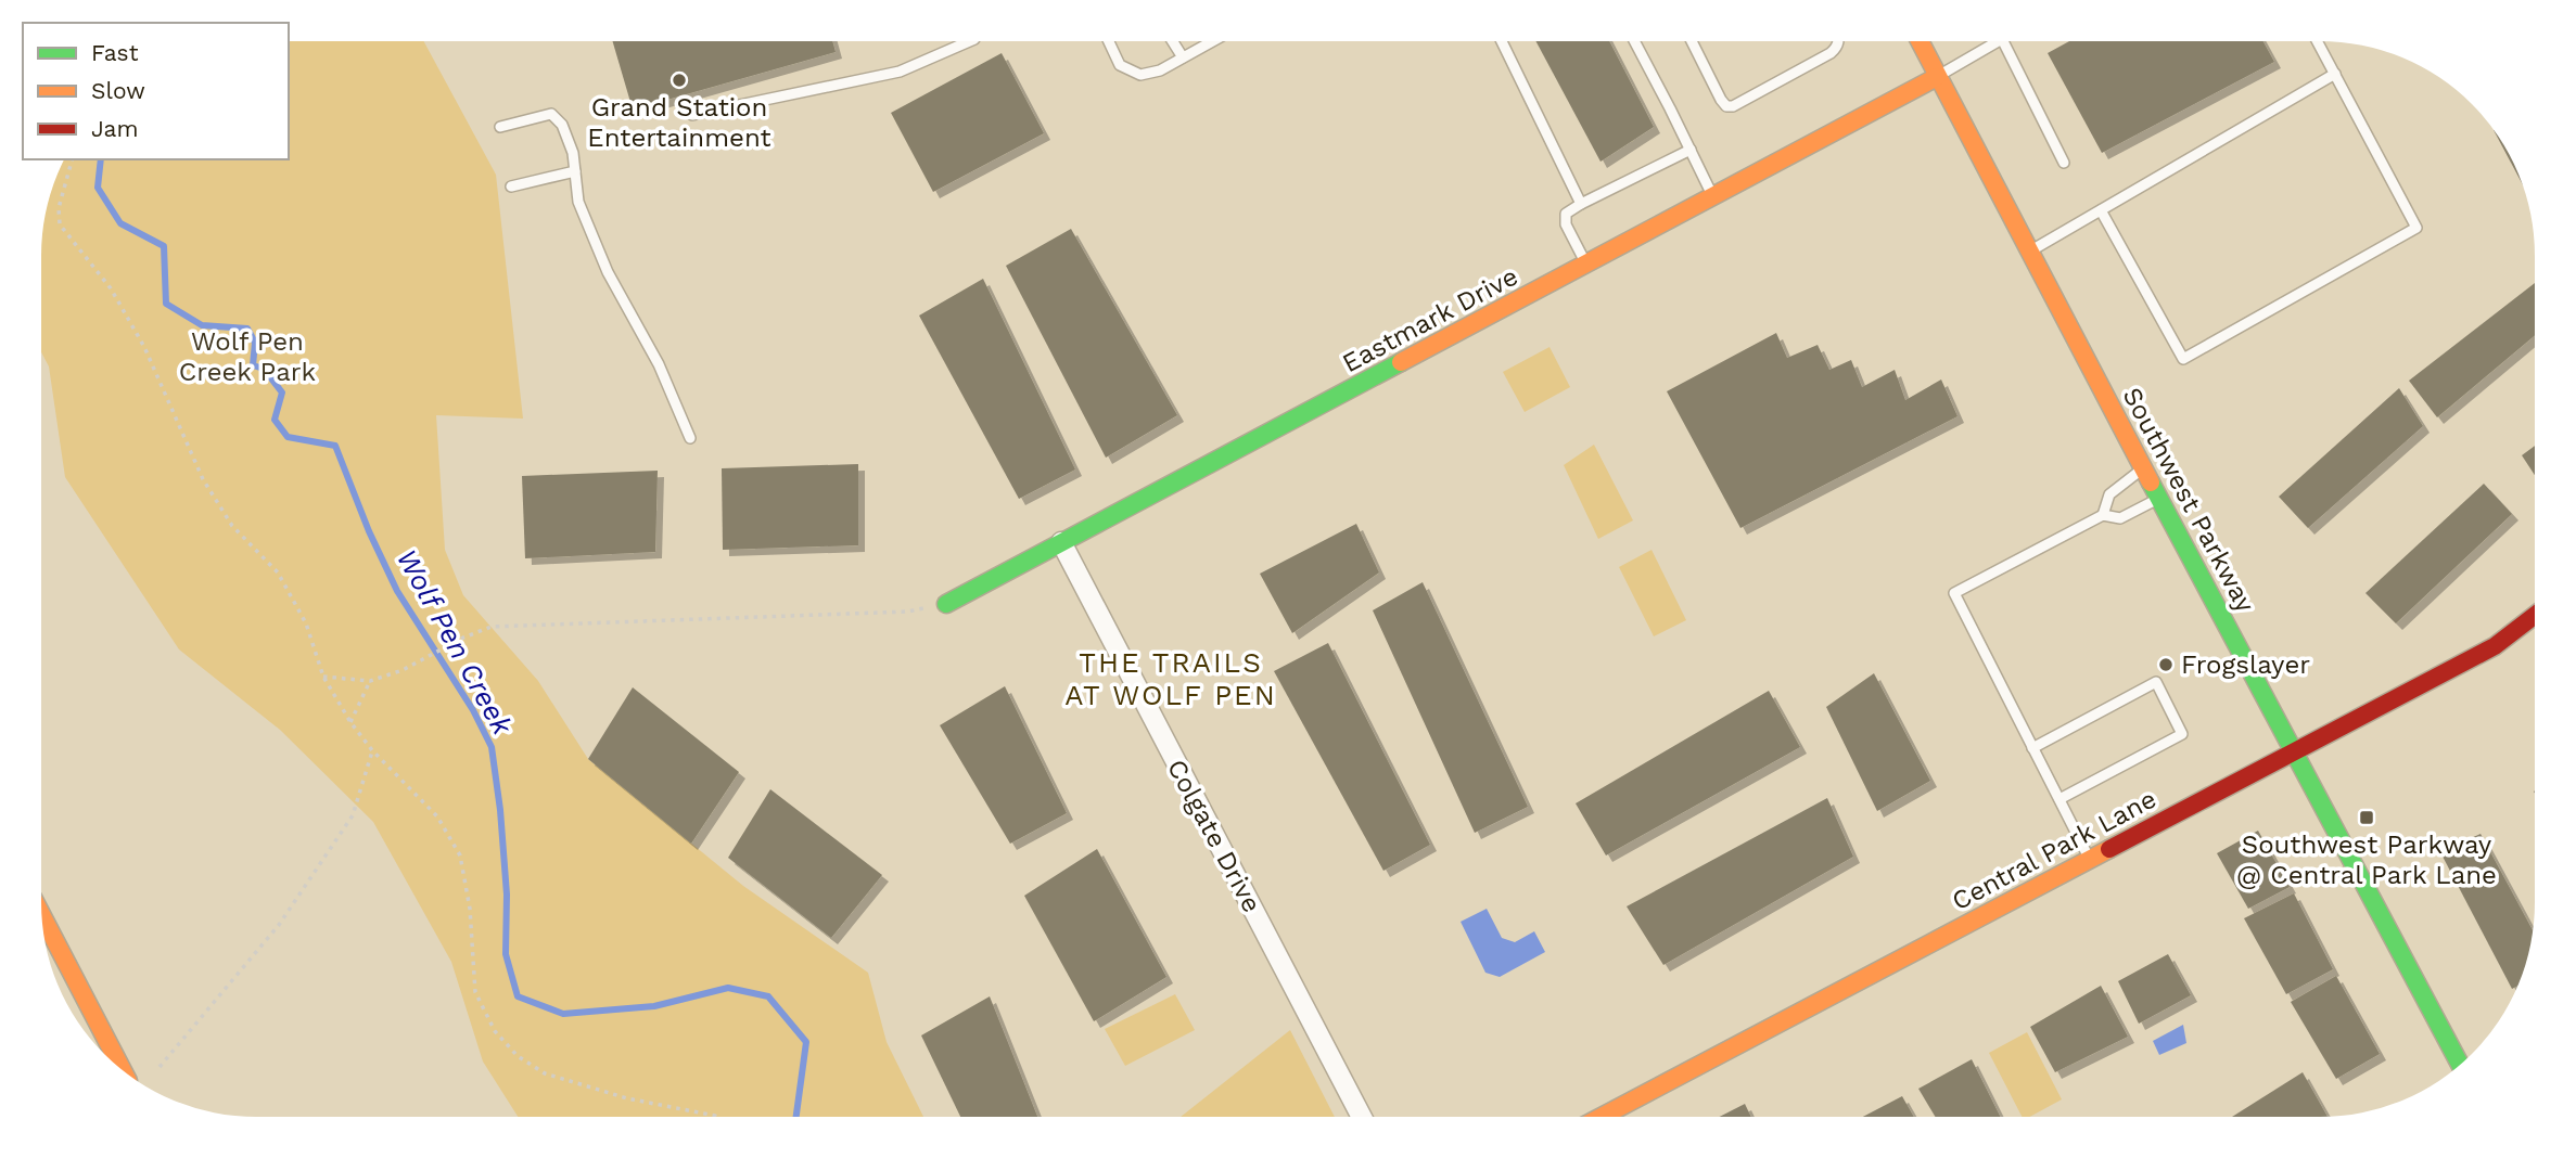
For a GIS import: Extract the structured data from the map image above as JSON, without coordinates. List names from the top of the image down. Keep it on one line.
{"streets":{"street":["Eastmark Drive","Southwest Parkway","Colgate Drive","Central Park Lane"]},"crossings":[["Eastmark Drive","Southwest Parkway"],["Eastmark Drive","Colgate Drive"],["Southwest Parkway","Central Park Lane"]],"districts":["THE TRAILS AT WOLF PEN"],"water":["Wolf Pen Creek"],"parks":["Wolf Pen Creek Park"],"places":{"other":["Grand Station Entertainment","Frogslayer"],"transit":["Southwest Parkway @ Central Park Lane"]},"legend":["Fast","Slow","Jam"]}
